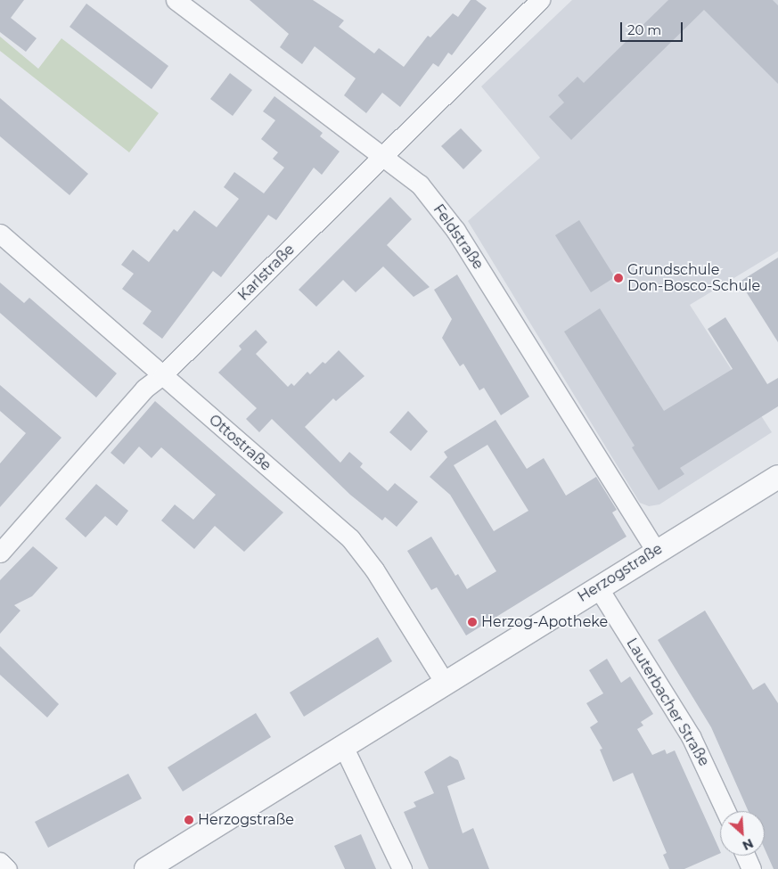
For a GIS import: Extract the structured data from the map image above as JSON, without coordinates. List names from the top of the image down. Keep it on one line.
{"streets":{"street":["Feldstraße","Karlstraße","Ottostraße","Herzogstraße","Lauterbacher Straße"]},"crossings":[["Feldstraße","Karlstraße"],["Feldstraße","Herzogstraße"],["Karlstraße","Ottostraße"],["Ottostraße","Herzogstraße"],["Herzogstraße","Lauterbacher Straße"]],"places":["Grundschule Don-Bosco-Schule","Herzog-Apotheke","Herzogstraße"],"scale_bar":"20 m","north":"bottom right"}
